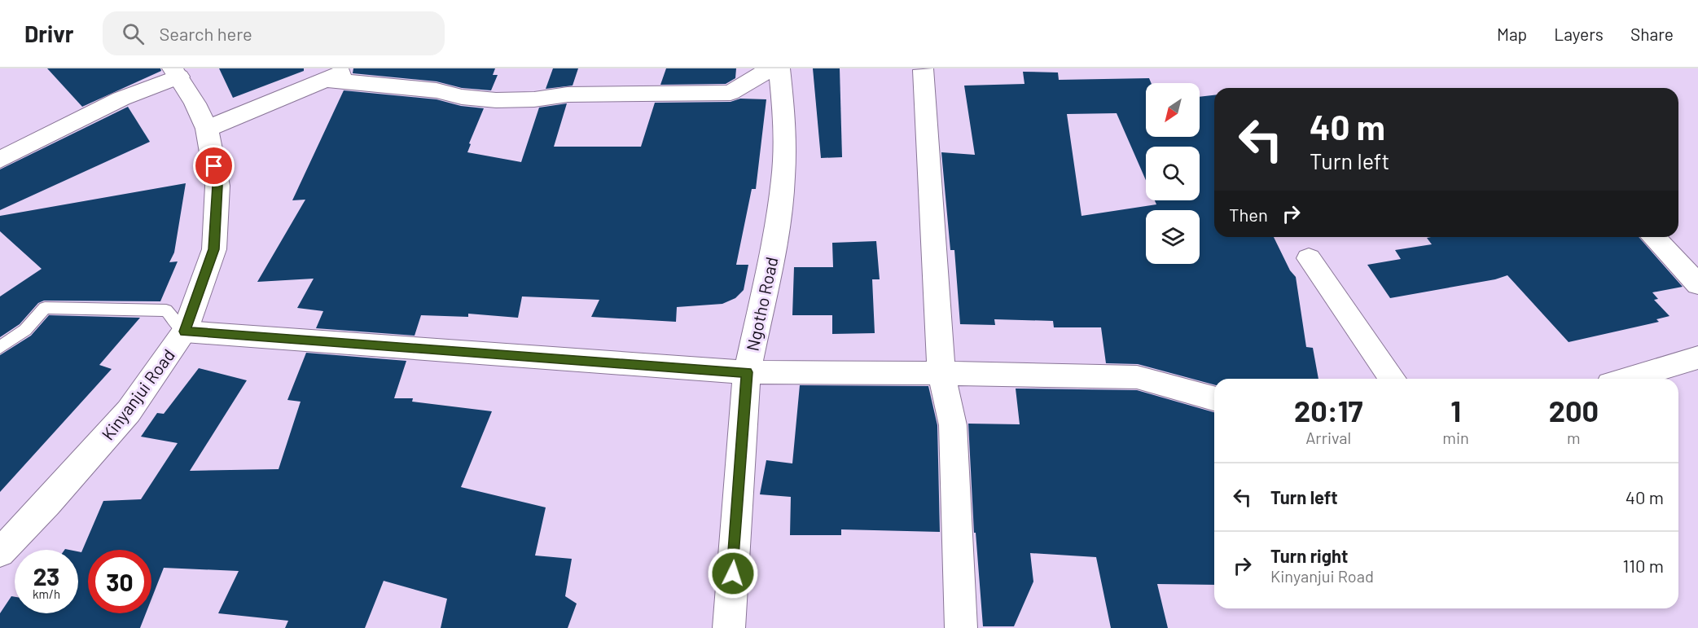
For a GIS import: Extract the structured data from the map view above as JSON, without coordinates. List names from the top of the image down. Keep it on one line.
{"streets":{"street":["Ngotho Road","Kinyanjui Road"]},"north":"bottom left","page":{"header":"Drivr","search":"Search here","nav":["Map","Layers","Share"],"turn":["40 m","Turn left"],"then":"Then","eta":["20:17","Arrival","1","min","200","m"],"list":[{"name":"Turn left","value":"40 m"},{"name":"Turn right","note":"Kinyanjui Road","value":"110 m"}],"speed":"23 km/h","limit":"30"}}
